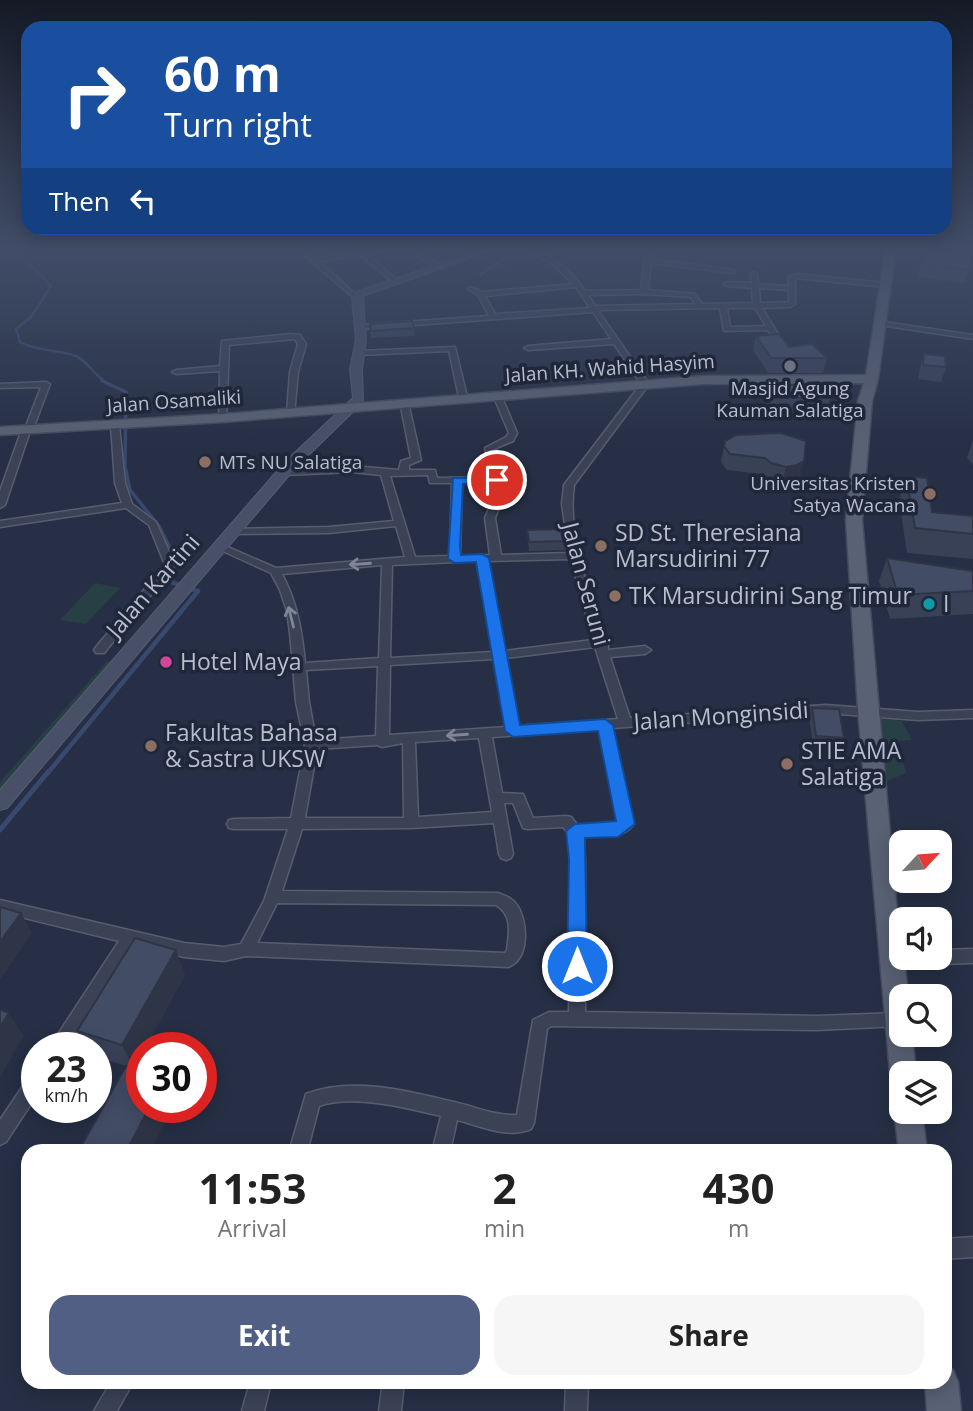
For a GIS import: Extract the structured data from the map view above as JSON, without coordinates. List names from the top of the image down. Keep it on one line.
{"streets":{"main road":["Jalan KH. Wahid Hasyim","Jalan Osamaliki","Jalan Kartini"],"street":["Jalan Seruni","Jalan Monginsidi"]},"crossings":[["Jalan KH. Wahid Hasyim","Jalan Osamaliki"],["Jalan KH. Wahid Hasyim","Jalan Seruni"],["Jalan KH. Wahid Hasyim","Jalan Kartini"],["Jalan Osamaliki","Jalan Kartini"],["Jalan Seruni","Jalan Monginsidi"]],"places":["Masjid Agung Kauman Salatiga","MTs NU Salatiga","Universitas Kristen Satya Wacana","SD St. Theresiana Marsudirini 77","TK Marsudirini Sang Timur","I","Hotel Maya","Fakultas Bahasa & Sastra UKSW","STIE AMA Salatiga"],"north":"top right","page":{"turn":["60 m","Turn right"],"then":"Then","speed":"23 km/h","limit":"30","eta":["11:53","Arrival","2","min","430","m"],"buttons":["Exit","Share"]}}
